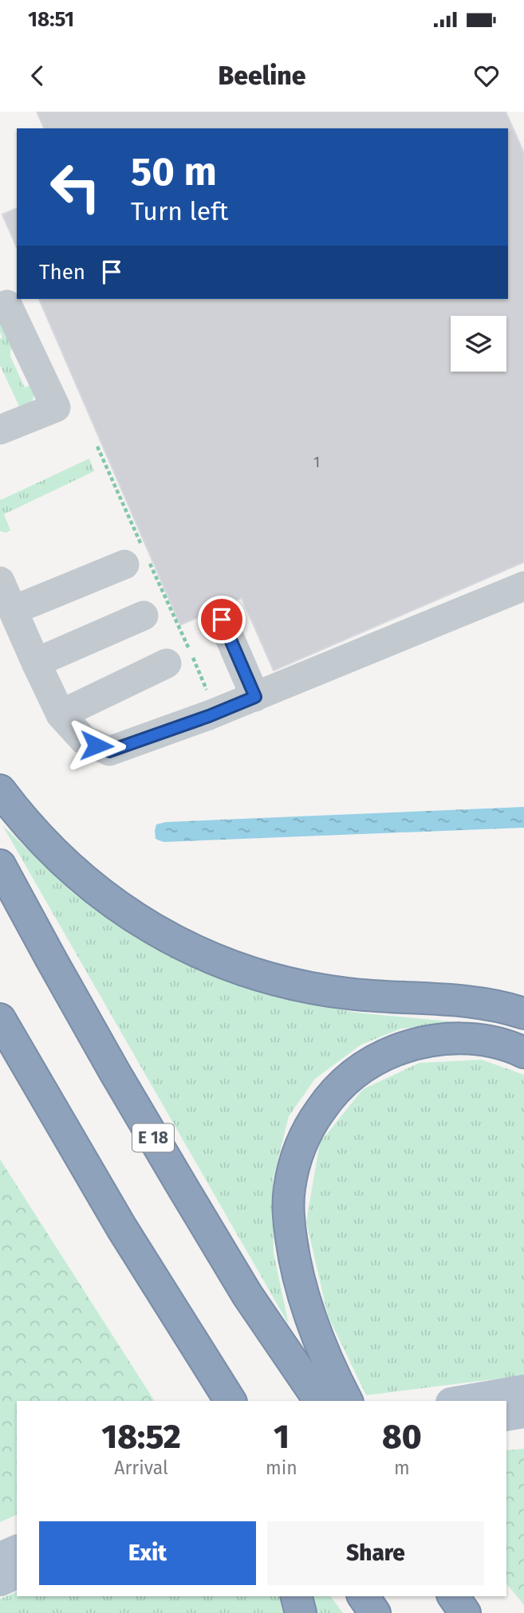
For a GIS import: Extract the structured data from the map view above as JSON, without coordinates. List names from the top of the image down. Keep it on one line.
{"streets":{"highway":["E 18"]},"house_numbers":["1"],"page":{"status":"18:51","header":"Beeline","turn":["50 m","Turn left"],"then":"Then","eta":["18:52","Arrival","1","min","80","m"],"buttons":["Exit","Share"]}}
